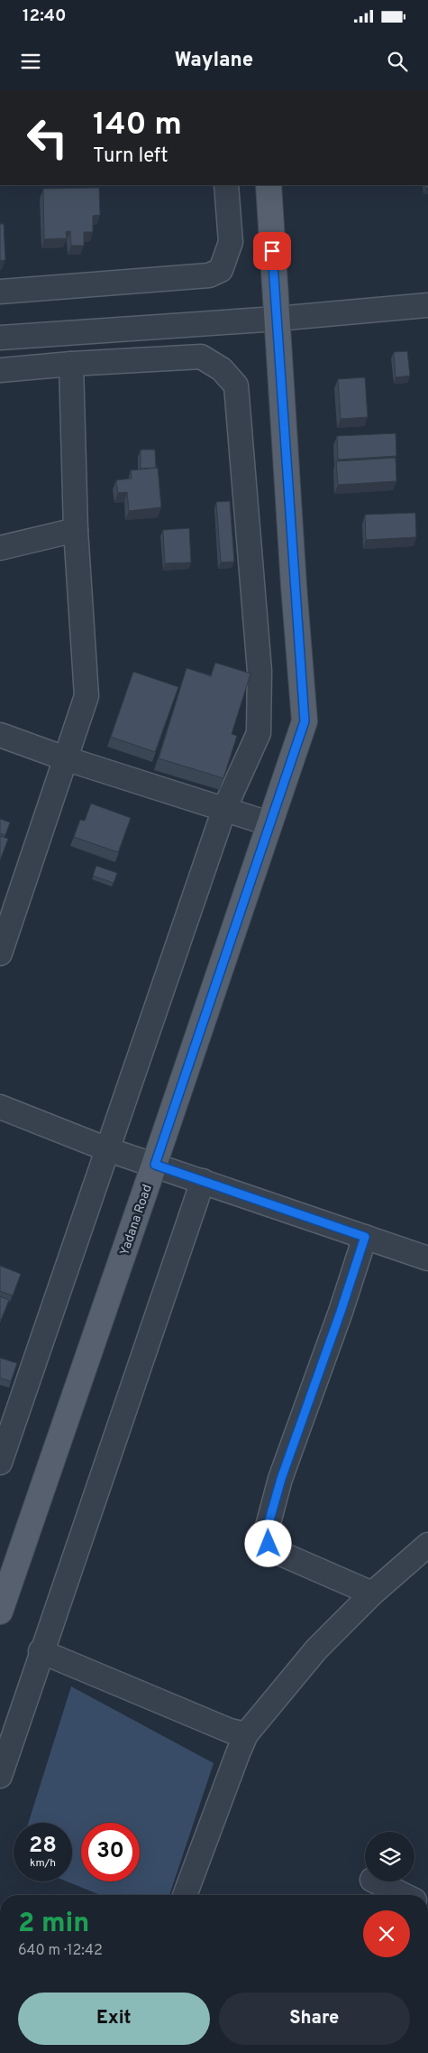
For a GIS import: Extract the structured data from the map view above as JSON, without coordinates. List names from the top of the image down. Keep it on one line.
{"streets":{"main road":["Yadana Road"]},"page":{"status":"12:40","header":"Waylane","turn":["140 m","Turn left"],"speed":"28 km/h","limit":"30","heading":["2 min","640 m · 12:42"],"buttons":["Exit","Share"]}}
